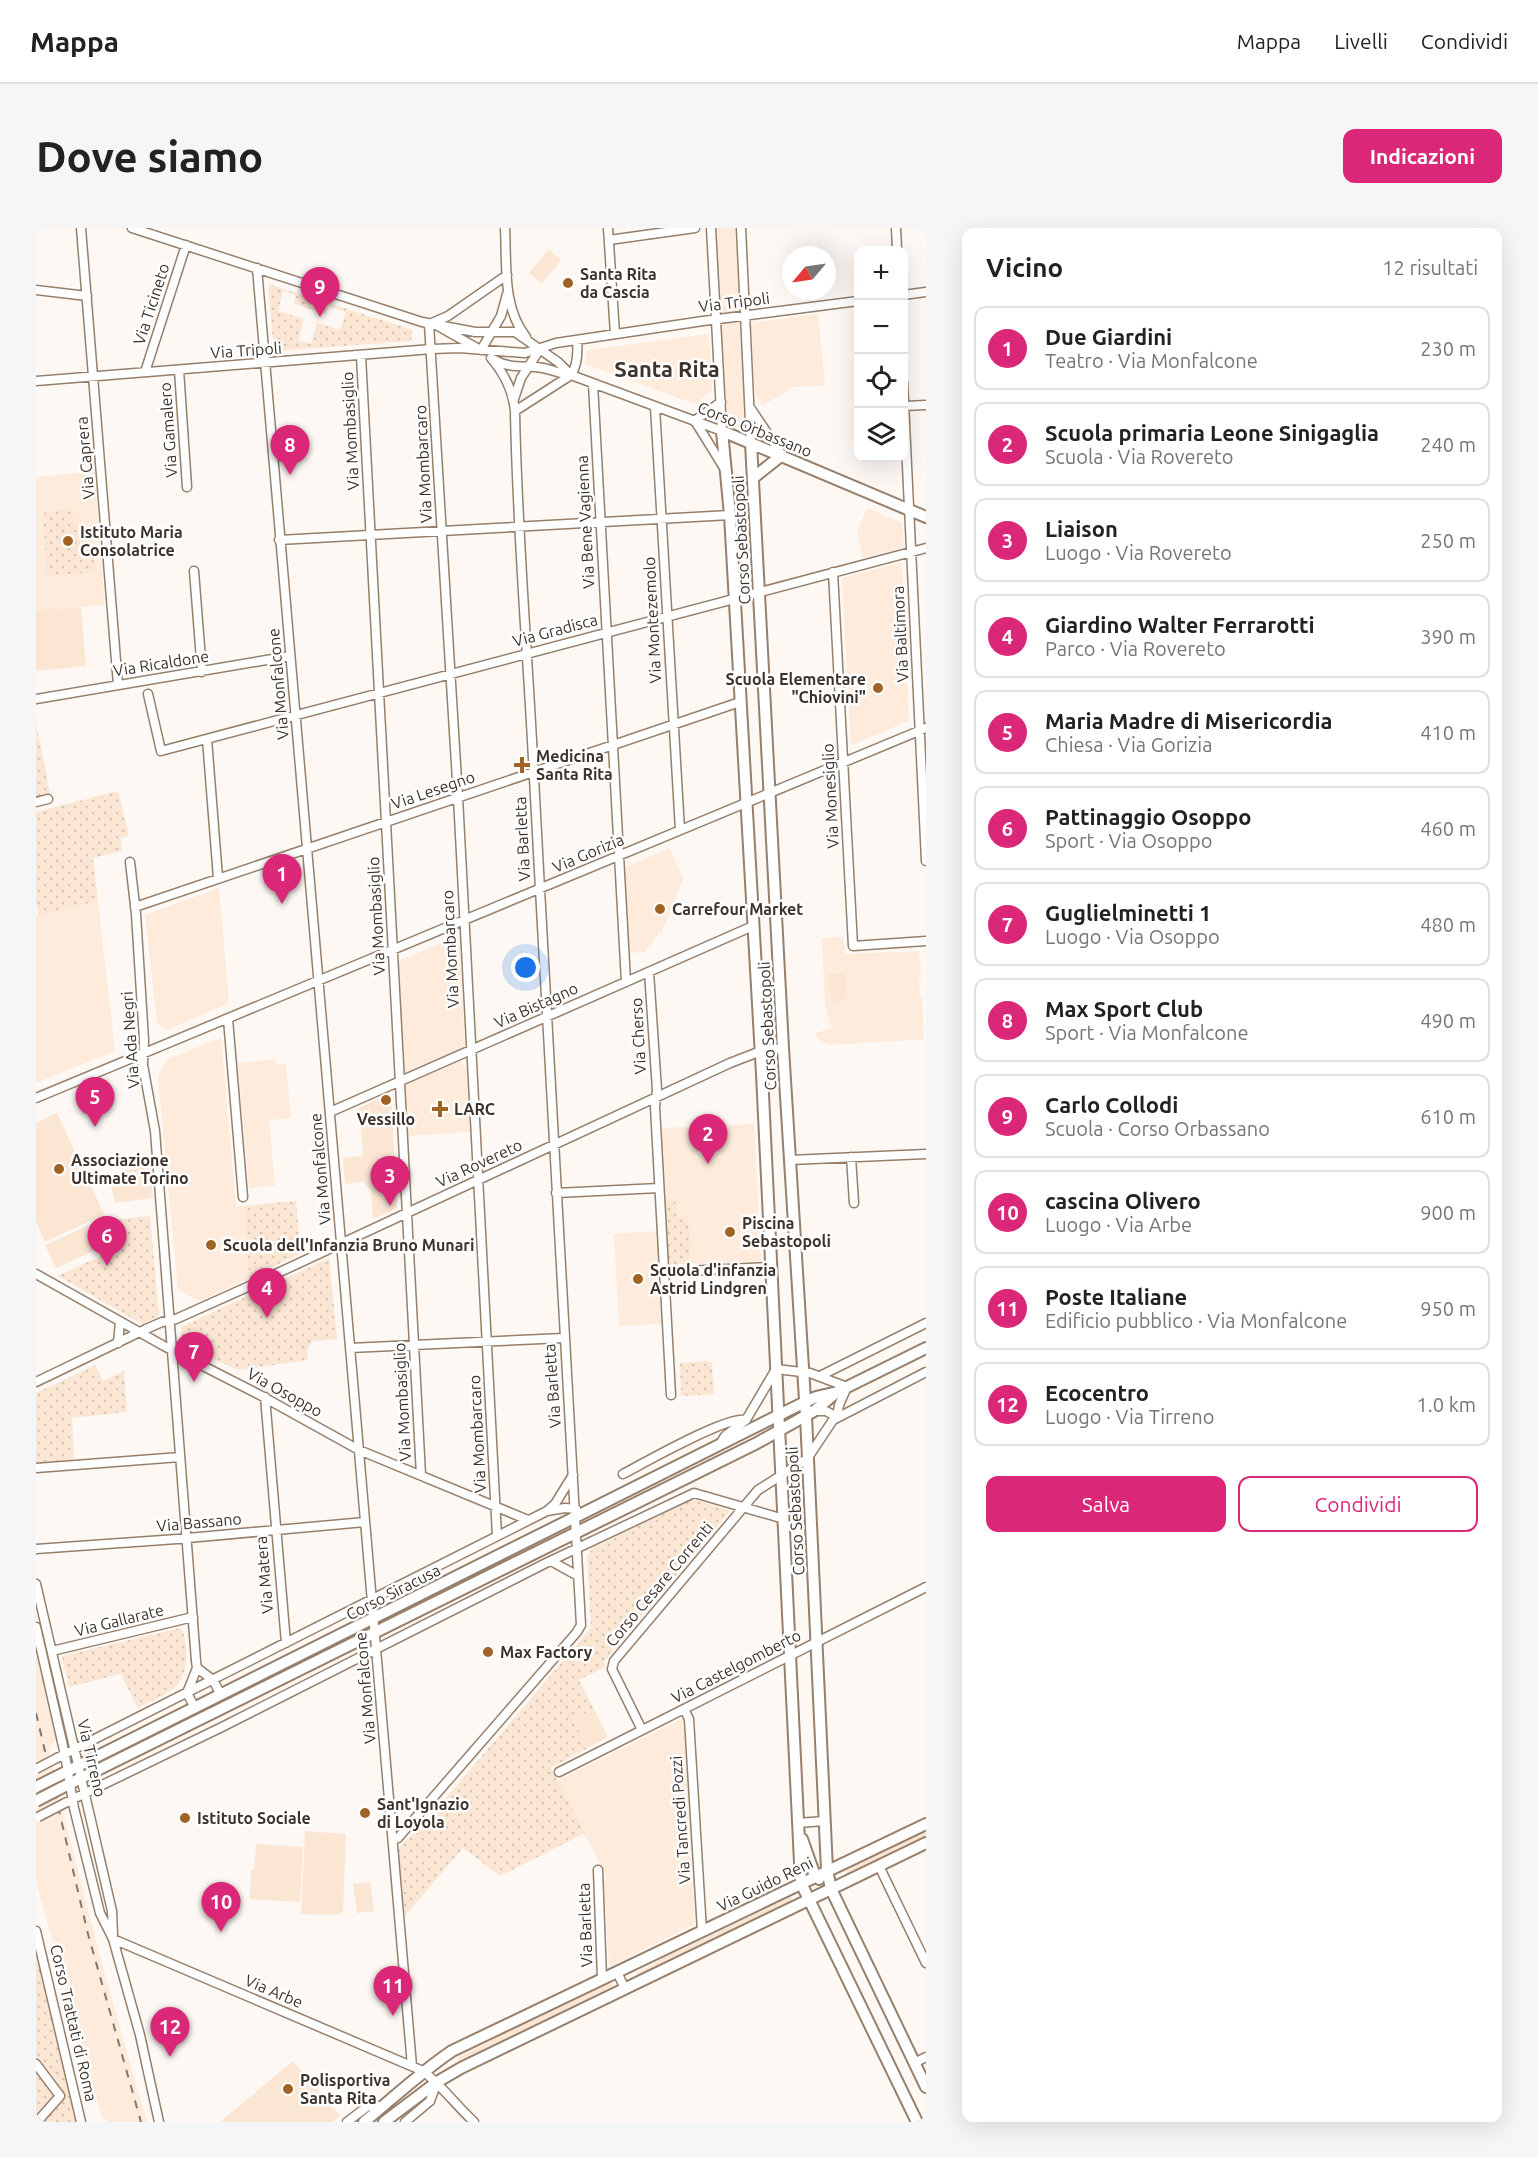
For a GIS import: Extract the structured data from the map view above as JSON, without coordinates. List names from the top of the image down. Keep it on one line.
{"streets":{"main road":["Corso Orbassano","Corso Sebastopoli","Corso Siracusa","Via Guido Reni"],"street":["Via Tripoli","Via Ticineto","Via Gamalero","Via Mombasiglio","Via Caprera","Via Mombarcaro","Via Bene Vagienna","Via Montezemolo","Via Gradisca","Via Baltimora","Via Ricaldone","Via Monfalcone","Via Lesegno","Via Monesiglio","Via Barletta","Via Gorizia","Via Bistagno","Via Cherso","Via Ada Negri","Via Rovereto","Via Osoppo","Via Bassano","Via Matera","Corso Cesare Correnti","Via Gallarate","Via Castelgomberto","Via Tirreno","Via Tancredi Pozzi","Via Arbe","Corso Trattati di Roma"]},"crossings":[["Via Tripoli","Via Ticineto"],["Via Tripoli","Via Gamalero"],["Via Tripoli","Via Mombasiglio"],["Via Tripoli","Via Caprera"],["Via Tripoli","Via Mombarcaro"],["Via Tripoli","Corso Sebastopoli"],["Via Tripoli","Via Monfalcone"],["Corso Orbassano","Via Bene Vagienna"],["Corso Orbassano","Corso Sebastopoli"],["Corso Orbassano","Via Montezemolo"],["Corso Orbassano","Via Baltimora"],["Via Mombasiglio","Via Gradisca"],["Via Mombasiglio","Via Lesegno"],["Via Mombasiglio","Via Gorizia"],["Via Mombasiglio","Via Bistagno"],["Via Mombasiglio","Via Rovereto"],["Via Mombasiglio","Via Osoppo"],["Via Caprera","Via Ricaldone"],["Via Mombarcaro","Via Gradisca"],["Via Mombarcaro","Via Lesegno"],["Via Mombarcaro","Via Gorizia"],["Via Mombarcaro","Via Bistagno"],["Via Mombarcaro","Via Rovereto"],["Via Mombarcaro","Via Osoppo"],["Via Mombarcaro","Corso Siracusa"],["Via Bene Vagienna","Via Gradisca"],["Via Bene Vagienna","Via Lesegno"],["Via Bene Vagienna","Via Gorizia"],["Via Bene Vagienna","Via Bistagno"],["Corso Sebastopoli","Via Gradisca"],["Corso Sebastopoli","Via Lesegno"],["Corso Sebastopoli","Via Gorizia"],["Corso Sebastopoli","Via Bistagno"],["Corso Sebastopoli","Via Rovereto"],["Corso Sebastopoli","Corso Cesare Correnti"],["Corso Sebastopoli","Corso Siracusa"],["Corso Sebastopoli","Via Castelgomberto"],["Corso Sebastopoli","Via Guido Reni"],["Via Montezemolo","Via Gradisca"],["Via Montezemolo","Via Lesegno"],["Via Montezemolo","Via Gorizia"],["Via Gradisca","Via Baltimora"],["Via Gradisca","Via Monfalcone"],["Via Gradisca","Via Monesiglio"],["Via Gradisca","Via Barletta"],["Via Baltimora","Via Gorizia"],["Via Ricaldone","Via Monfalcone"],["Via Monfalcone","Via Lesegno"],["Via Monfalcone","Via Gorizia"],["Via Monfalcone","Via Bistagno"],["Via Monfalcone","Via Rovereto"],["Via Monfalcone","Via Osoppo"],["Via Monfalcone","Via Bassano"],["Via Monfalcone","Corso Cesare Correnti"],["Via Monfalcone","Corso Siracusa"],["Via Monfalcone","Via Arbe"],["Via Lesegno","Via Barletta"],["Via Lesegno","Via Ada Negri"],["Via Monesiglio","Via Gorizia"],["Via Barletta","Via Gorizia"],["Via Barletta","Via Bistagno"],["Via Barletta","Via Rovereto"],["Via Barletta","Corso Cesare Correnti"],["Via Barletta","Corso Siracusa"],["Via Barletta","Via Guido Reni"],["Via Gorizia","Via Ada Negri"],["Via Bistagno","Via Cherso"],["Via Cherso","Via Rovereto"],["Via Ada Negri","Via Rovereto"],["Via Ada Negri","Via Osoppo"],["Via Ada Negri","Via Bassano"],["Via Ada Negri","Via Gallarate"],["Via Rovereto","Via Osoppo"],["Via Osoppo","Via Matera"],["Via Osoppo","Corso Siracusa"],["Via Bassano","Via Matera"],["Via Matera","Corso Siracusa"],["Corso Cesare Correnti","Via Castelgomberto"],["Corso Siracusa","Via Tirreno"],["Via Gallarate","Via Tirreno"],["Via Castelgomberto","Via Tancredi Pozzi"],["Via Tirreno","Via Arbe"],["Via Tancredi Pozzi","Via Guido Reni"],["Via Guido Reni","Via Arbe"]],"districts":["Santa Rita"],"places":{"other":["Santa Rita da Cascia","Istituto Maria Consolatrice","Scuola Elementare \"Chiovini\"","Carrefour Market","Vessillo","Associazione Ultimate Torino","Piscina Sebastopoli","Scuola dell'Infanzia Bruno Munari","Scuola d'infanzia Astrid Lindgren","Max Factory","Sant'Ignazio di Loyola","Istituto Sociale","Polisportiva Santa Rita"],"health":["Medicina Santa Rita","LARC"]},"north":"bottom left","page":{"header":"Mappa","nav":["Mappa","Livelli","Condividi"],"buttons":["Indicazioni",["Salva","Condividi"]],"title":"Dove siamo","heading":["Vicino","12 risultati"],"map_buttons":["+","−"],"pins":["9","8","1","5","2","3","6","4","7","10","11","12"],"list":[{"mark":"1","name":"Due Giardini","note":"Teatro · Via Monfalcone","value":"230 m"},{"mark":"2","name":"Scuola primaria Leone Sinigaglia","note":"Scuola · Via Rovereto","value":"240 m"},{"mark":"3","name":"Liaison","note":"Luogo · Via Rovereto","value":"250 m"},{"mark":"4","name":"Giardino Walter Ferrarotti","note":"Parco · Via Rovereto","value":"390 m"},{"mark":"5","name":"Maria Madre di Misericordia","note":"Chiesa · Via Gorizia","value":"410 m"},{"mark":"6","name":"Pattinaggio Osoppo","note":"Sport · Via Osoppo","value":"460 m"},{"mark":"7","name":"Guglielminetti 1","note":"Luogo · Via Osoppo","value":"480 m"},{"mark":"8","name":"Max Sport Club","note":"Sport · Via Monfalcone","value":"490 m"},{"mark":"9","name":"Carlo Collodi","note":"Scuola · Corso Orbassano","value":"610 m"},{"mark":"10","name":"cascina Olivero","note":"Luogo · Via Arbe","value":"900 m"},{"mark":"11","name":"Poste Italiane","note":"Edificio pubblico · Via Monfalcone","value":"950 m"},{"mark":"12","name":"Ecocentro","note":"Luogo · Via Tirreno","value":"1.0 km"}]}}
